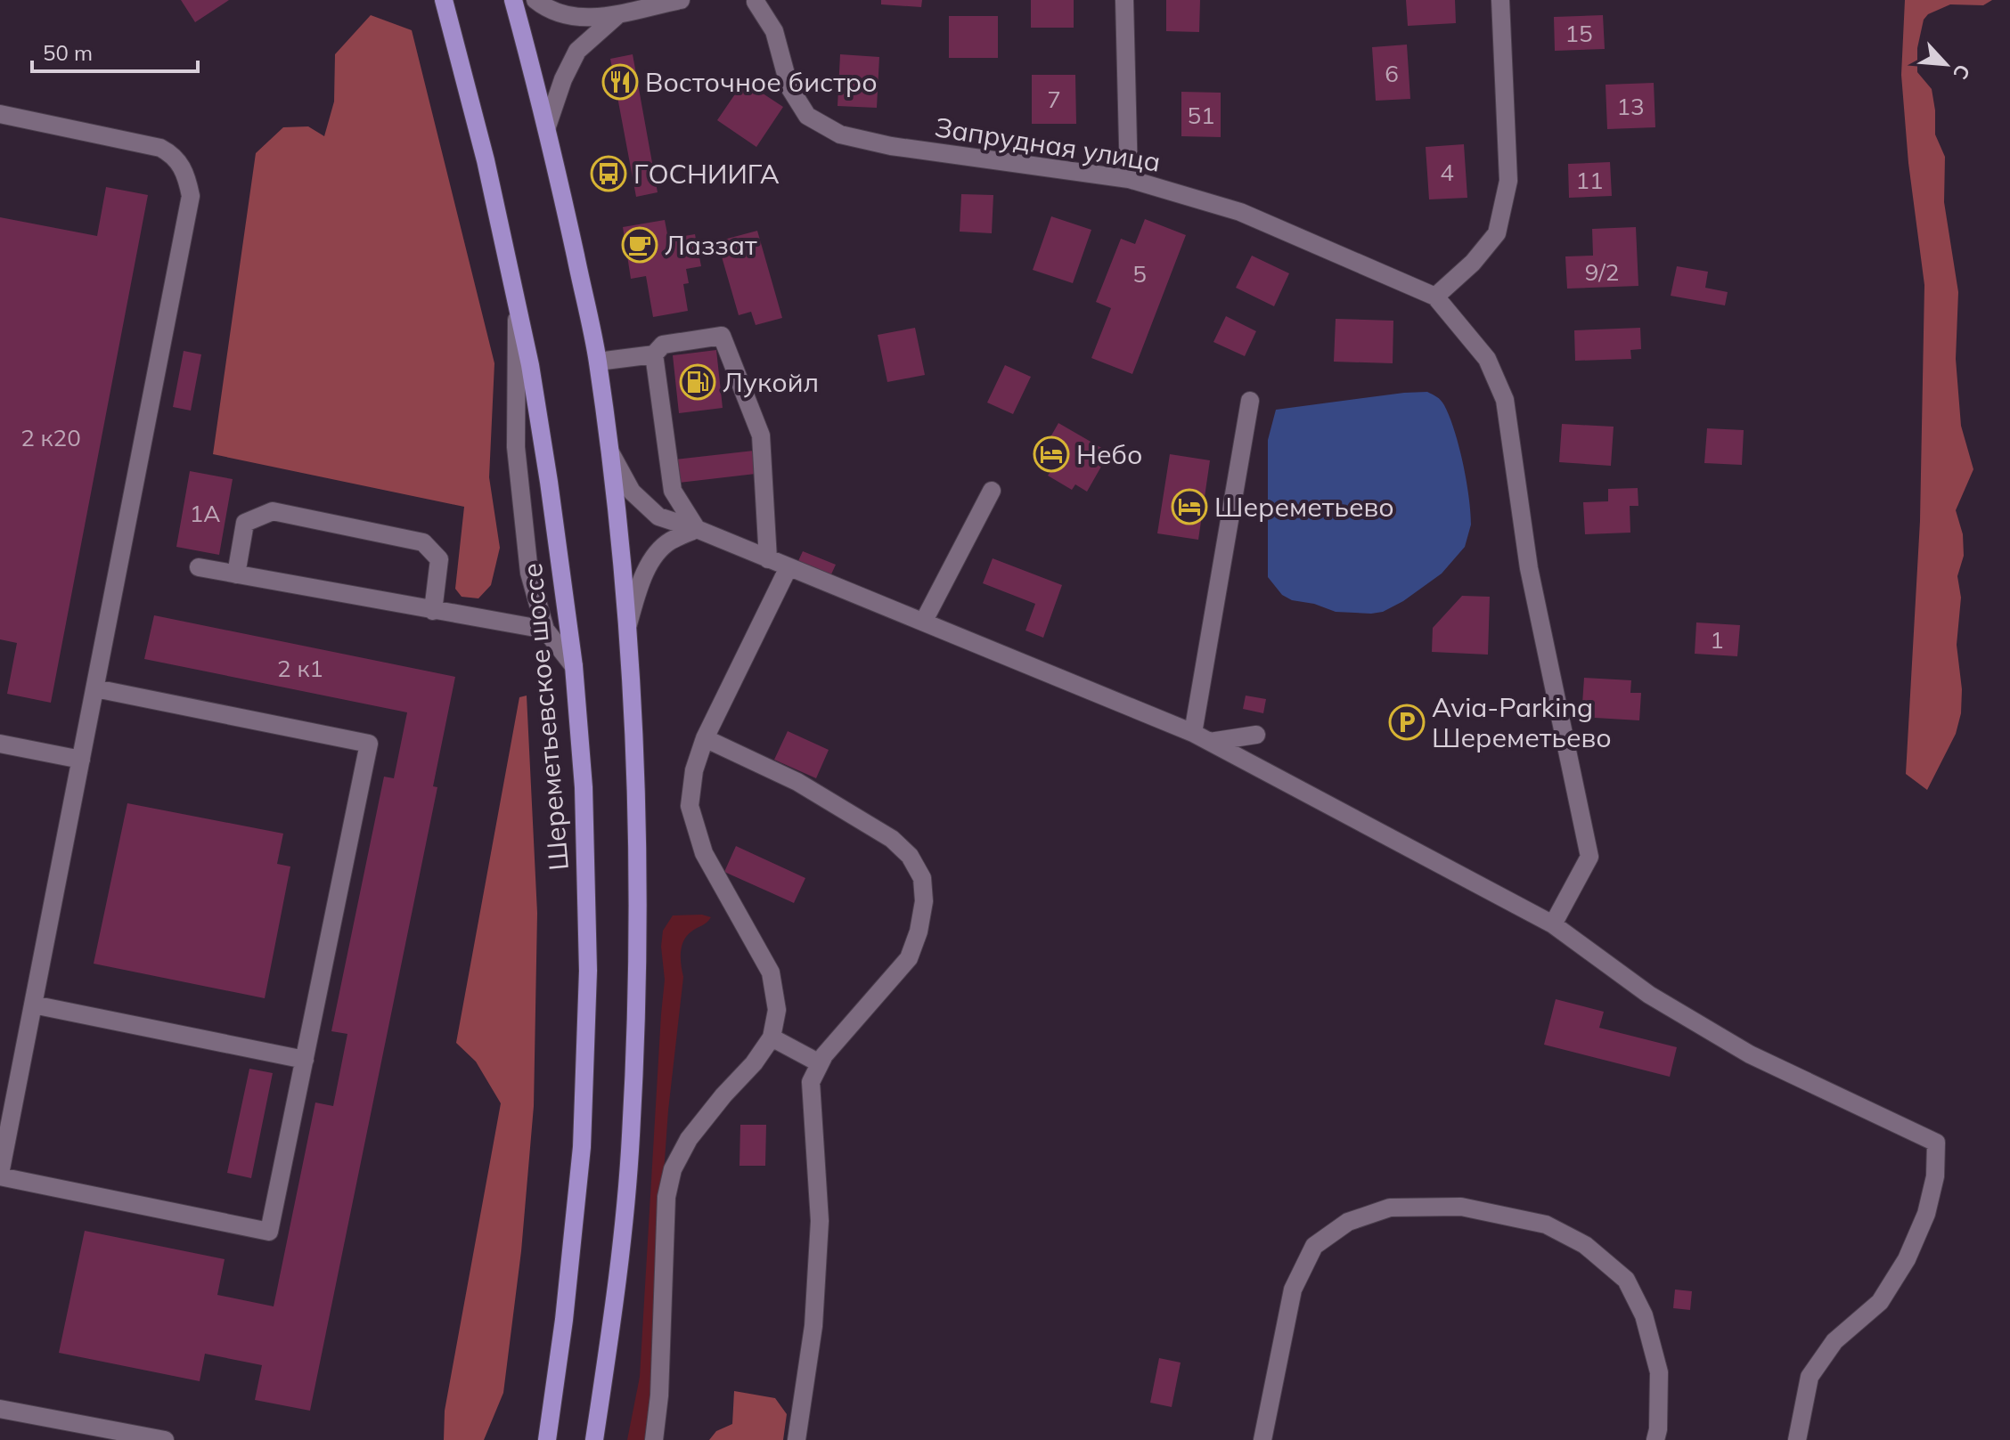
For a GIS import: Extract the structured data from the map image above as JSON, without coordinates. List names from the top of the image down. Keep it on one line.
{"streets":{"main road":["Шереметьевское шоссе"],"street":["Запрудная улица"]},"places":{"restaurant":["Восточное бистро"],"bus stop":["ГОСНИИГА"],"cafe":["Лаззат"],"fuel station":["Лукойл"],"hotel":["Небо","Шереметьево"],"parking":["Avia-Parking Шереметьево"]},"house_numbers":["15","6","7","13","51","4","11","9/2","5","2 к20","1А","1","2 к1"],"scale_bar":"50 m","north":"bottom right"}
